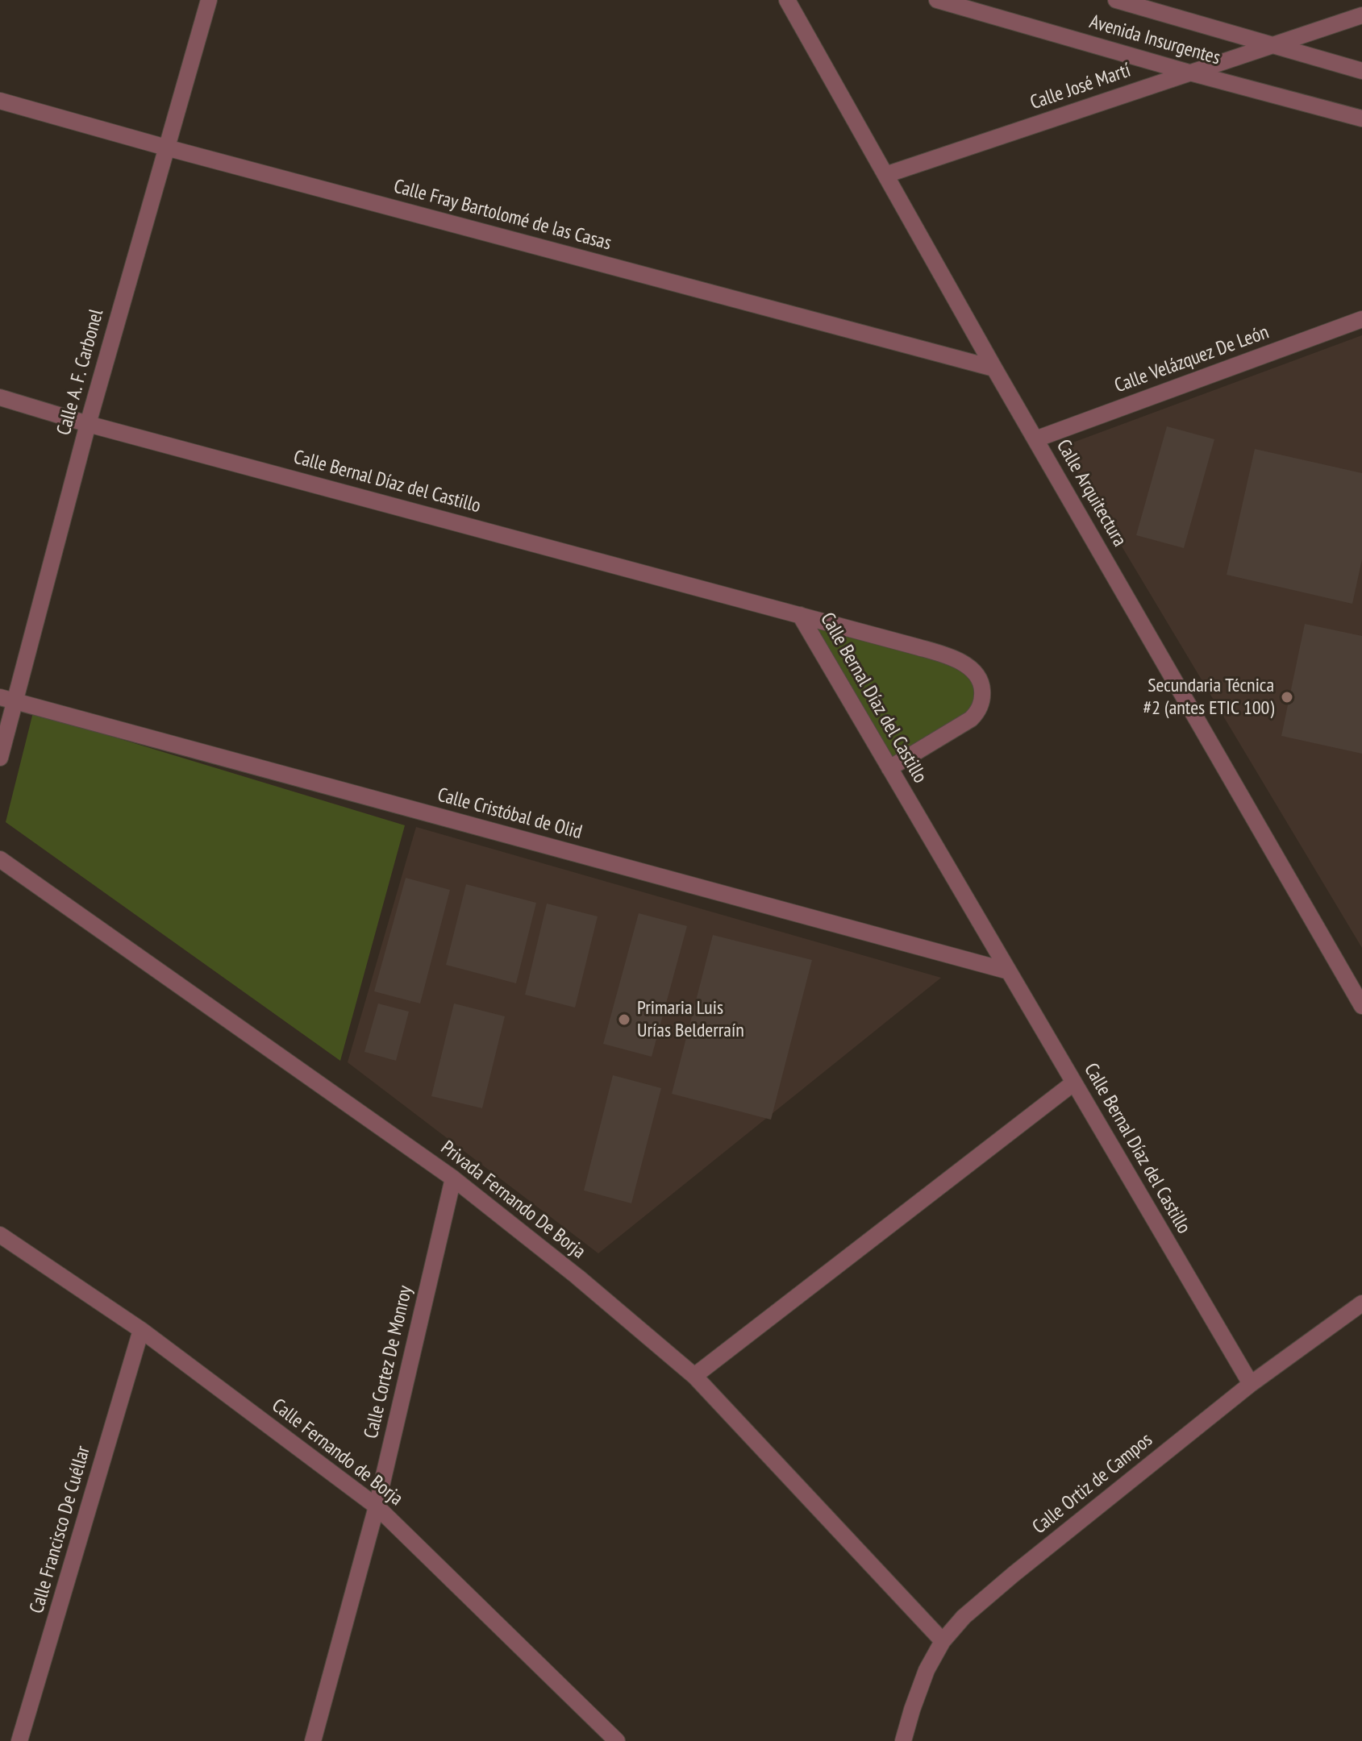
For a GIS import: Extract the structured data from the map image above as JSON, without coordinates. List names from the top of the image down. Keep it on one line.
{"streets":{"street":["Avenida Insurgentes","Calle José Martí","Calle Fray Bartolomé de las Casas","Calle Velázquez De León","Calle A. F. Carbonel","Calle Bernal Díaz del Castillo","Calle Arquitectura","Calle Cristóbal de Olid","Privada Fernando De Borja","Calle Cortez De Monroy","Calle Fernando de Borja","Calle Ortiz de Campos","Calle Francisco De Cuéllar"]},"crossings":[["Avenida Insurgentes","Calle José Martí"],["Calle José Martí","Calle Arquitectura"],["Calle Fray Bartolomé de las Casas","Calle A. F. Carbonel"],["Calle Fray Bartolomé de las Casas","Calle Arquitectura"],["Calle Velázquez De León","Calle Arquitectura"],["Calle A. F. Carbonel","Calle Bernal Díaz del Castillo"],["Calle A. F. Carbonel","Calle Cristóbal de Olid"],["Calle Bernal Díaz del Castillo","Calle Cristóbal de Olid"],["Calle Bernal Díaz del Castillo","Calle Ortiz de Campos"],["Privada Fernando De Borja","Calle Cortez De Monroy"],["Privada Fernando De Borja","Calle Ortiz de Campos"],["Calle Cortez De Monroy","Calle Fernando de Borja"],["Calle Fernando de Borja","Calle Francisco De Cuéllar"]],"places":["Secundaria Técnica #2 (antes ETIC 100)","Primaria Luis Urías Belderraín"]}
